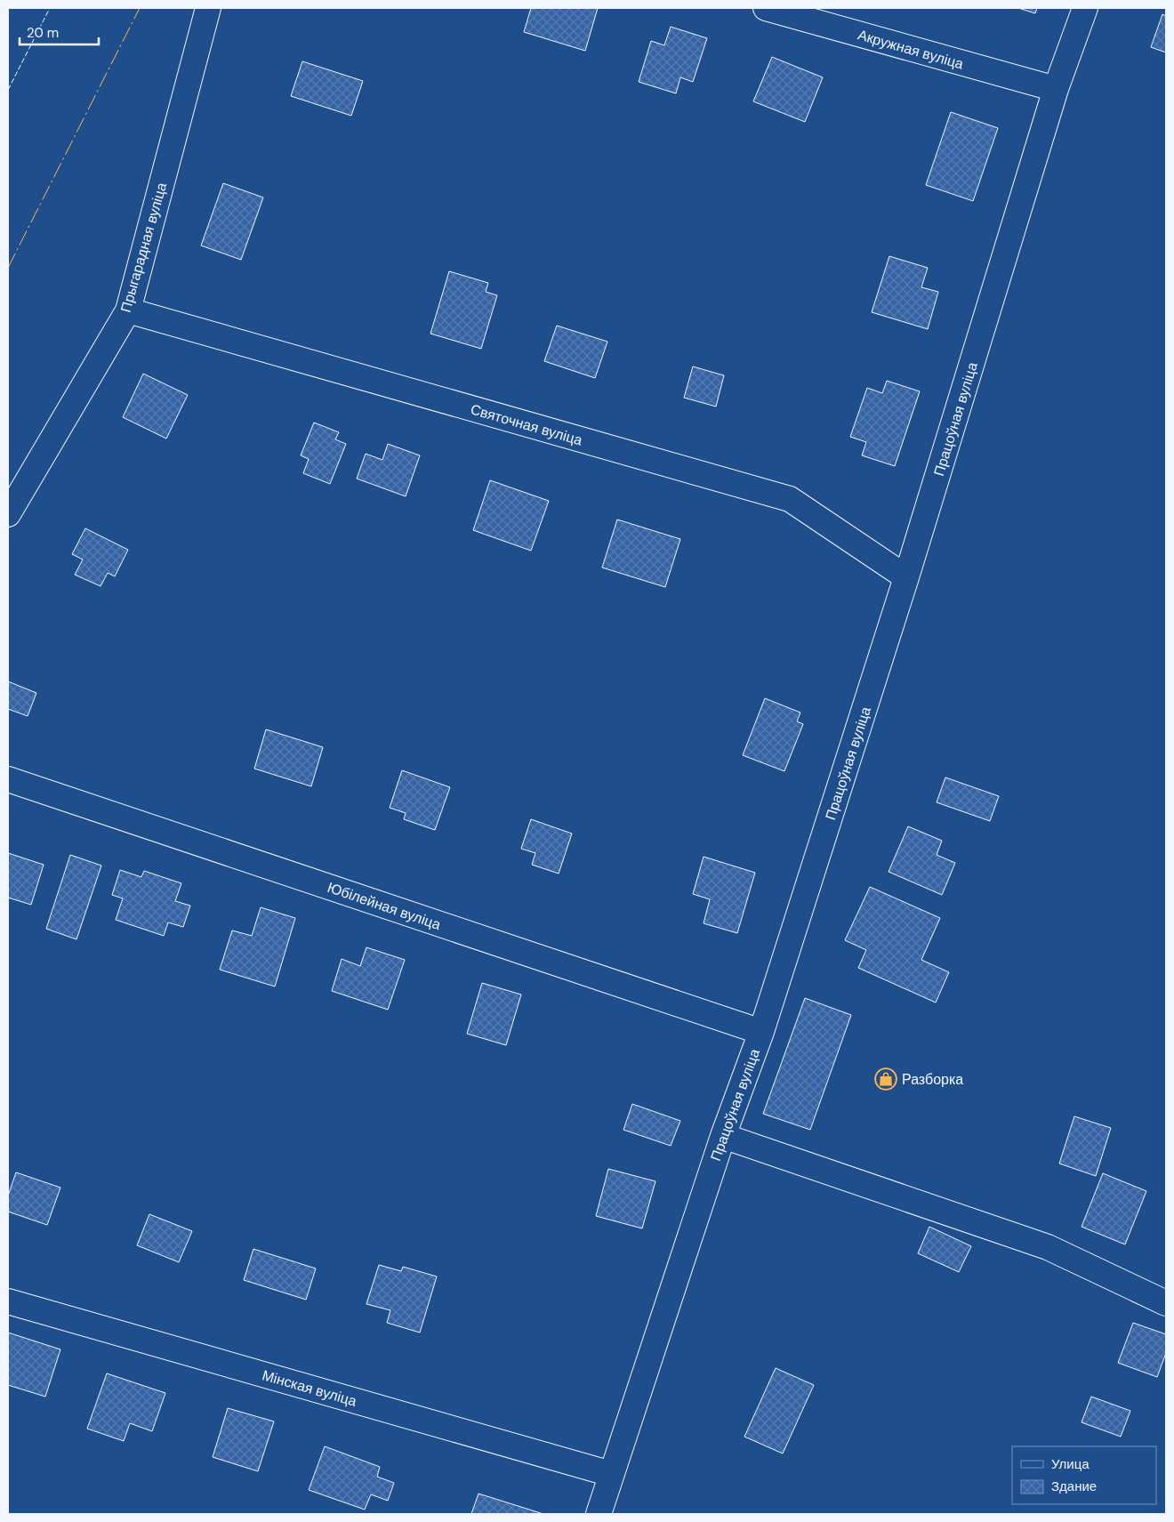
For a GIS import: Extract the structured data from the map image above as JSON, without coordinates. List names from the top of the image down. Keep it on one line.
{"streets":{"street":["Акружная вуліца","Прыгарадная вуліца","Працоўная вуліца","Святочная вуліца","Юбілейная вуліца","Мінская вуліца"]},"crossings":[["Акружная вуліца","Працоўная вуліца"],["Прыгарадная вуліца","Святочная вуліца"],["Працоўная вуліца","Святочная вуліца"],["Працоўная вуліца","Юбілейная вуліца"],["Працоўная вуліца","Мінская вуліца"]],"places":{"shop":["Разборка"]},"legend":["Улица","Здание"],"scale_bar":"20 m"}
